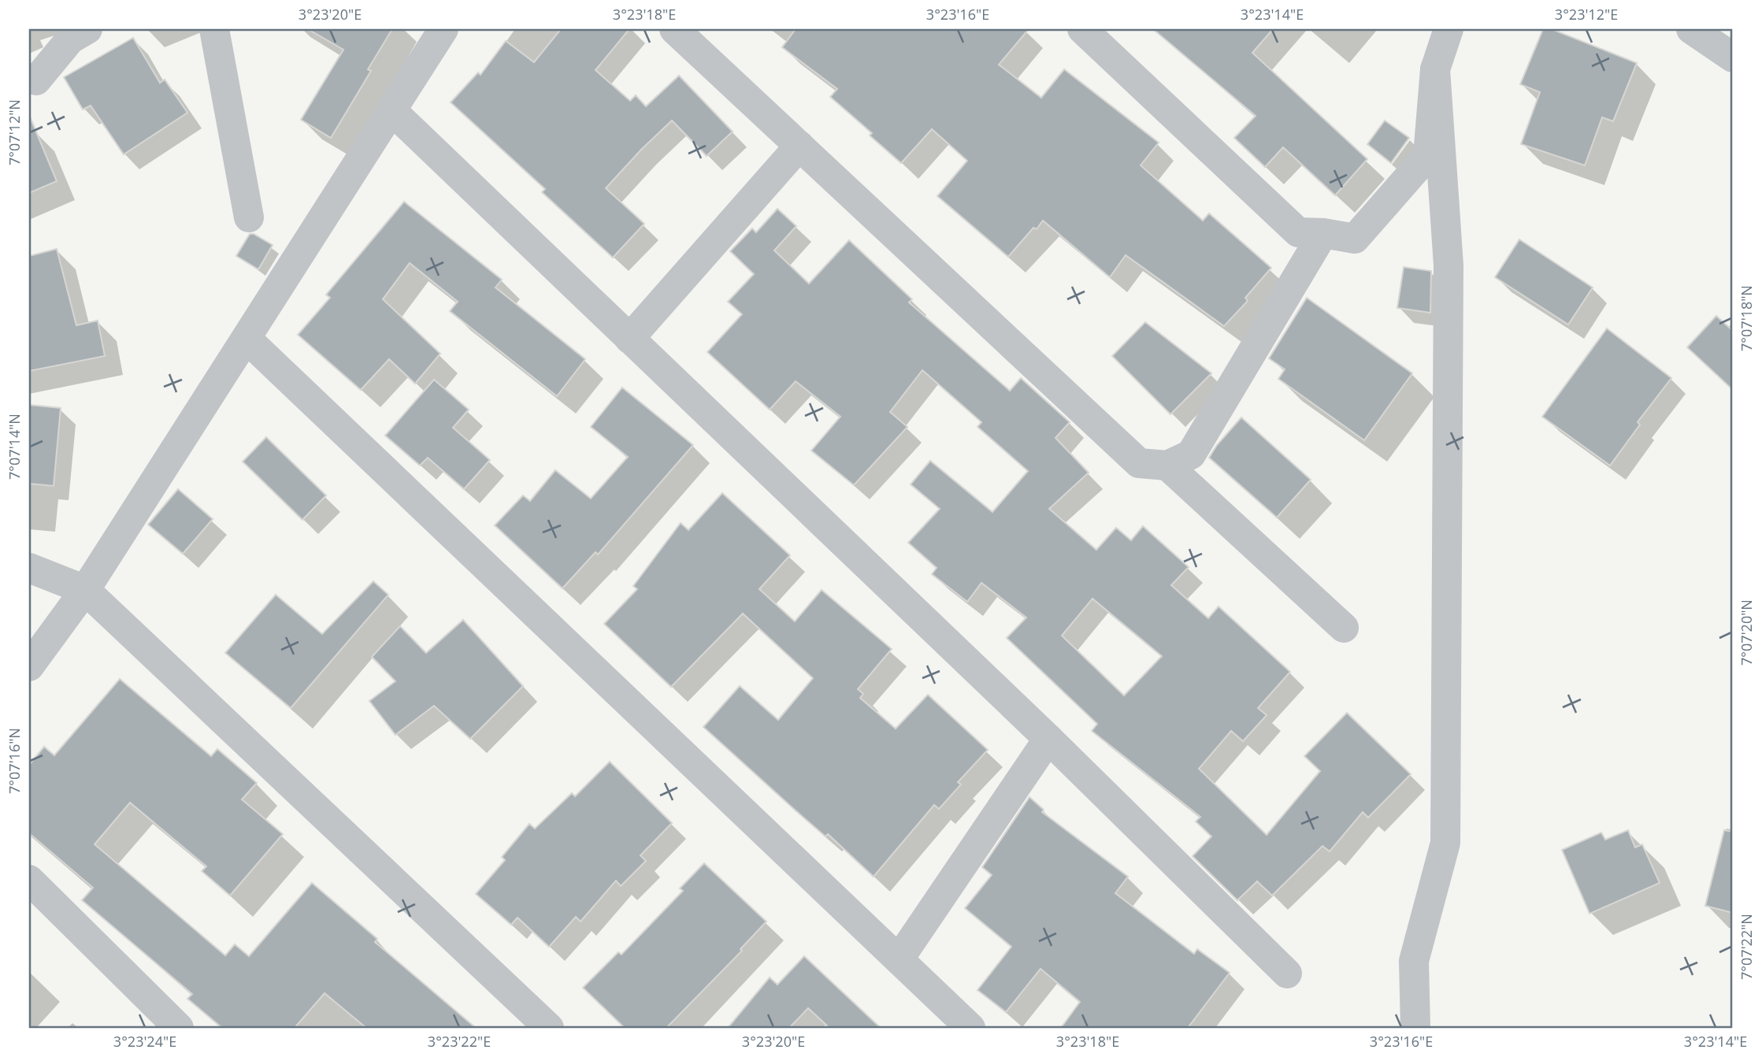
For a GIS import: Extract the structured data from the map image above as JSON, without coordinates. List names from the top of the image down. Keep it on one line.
{"coordinates":["3°23'20\"E","3°23'18\"E","3°23'16\"E","3°23'14\"E","3°23'12\"E","7°07'12\"N","7°07'18\"N","7°07'14\"N","7°07'20\"N","7°07'16\"N","7°07'22\"N","3°23'24\"E","3°23'22\"E"]}
